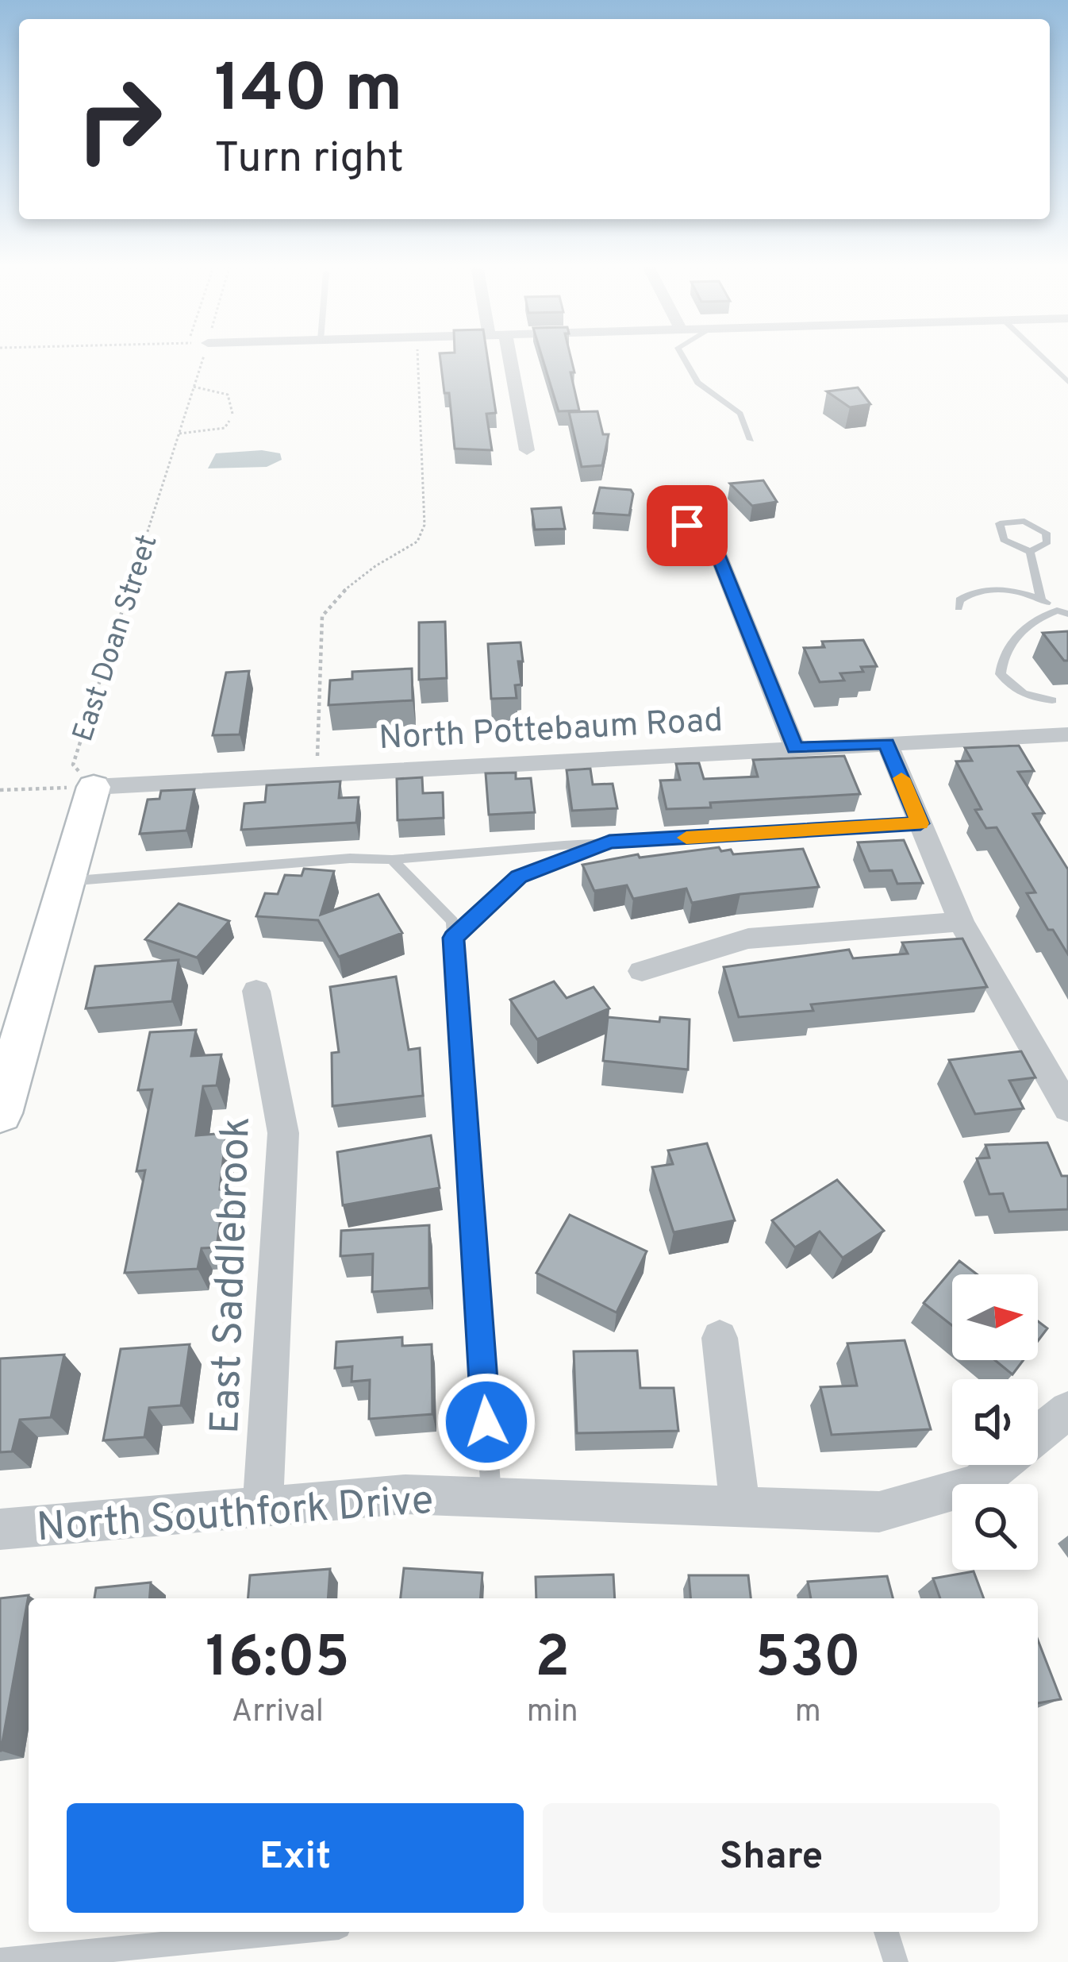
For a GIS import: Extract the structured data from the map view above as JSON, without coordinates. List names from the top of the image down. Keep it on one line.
{"streets":{"street":["East Doan Street","North Pottebaum Road","East Saddlebrook","North Southfork Drive"]},"crossings":[["East Doan Street","North Pottebaum Road"],["East Saddlebrook","North Southfork Drive"]],"north":"right","page":{"turn":["140 m","Turn right"],"eta":["16:05","Arrival","2","min","530","m"],"buttons":["Exit","Share"]}}
